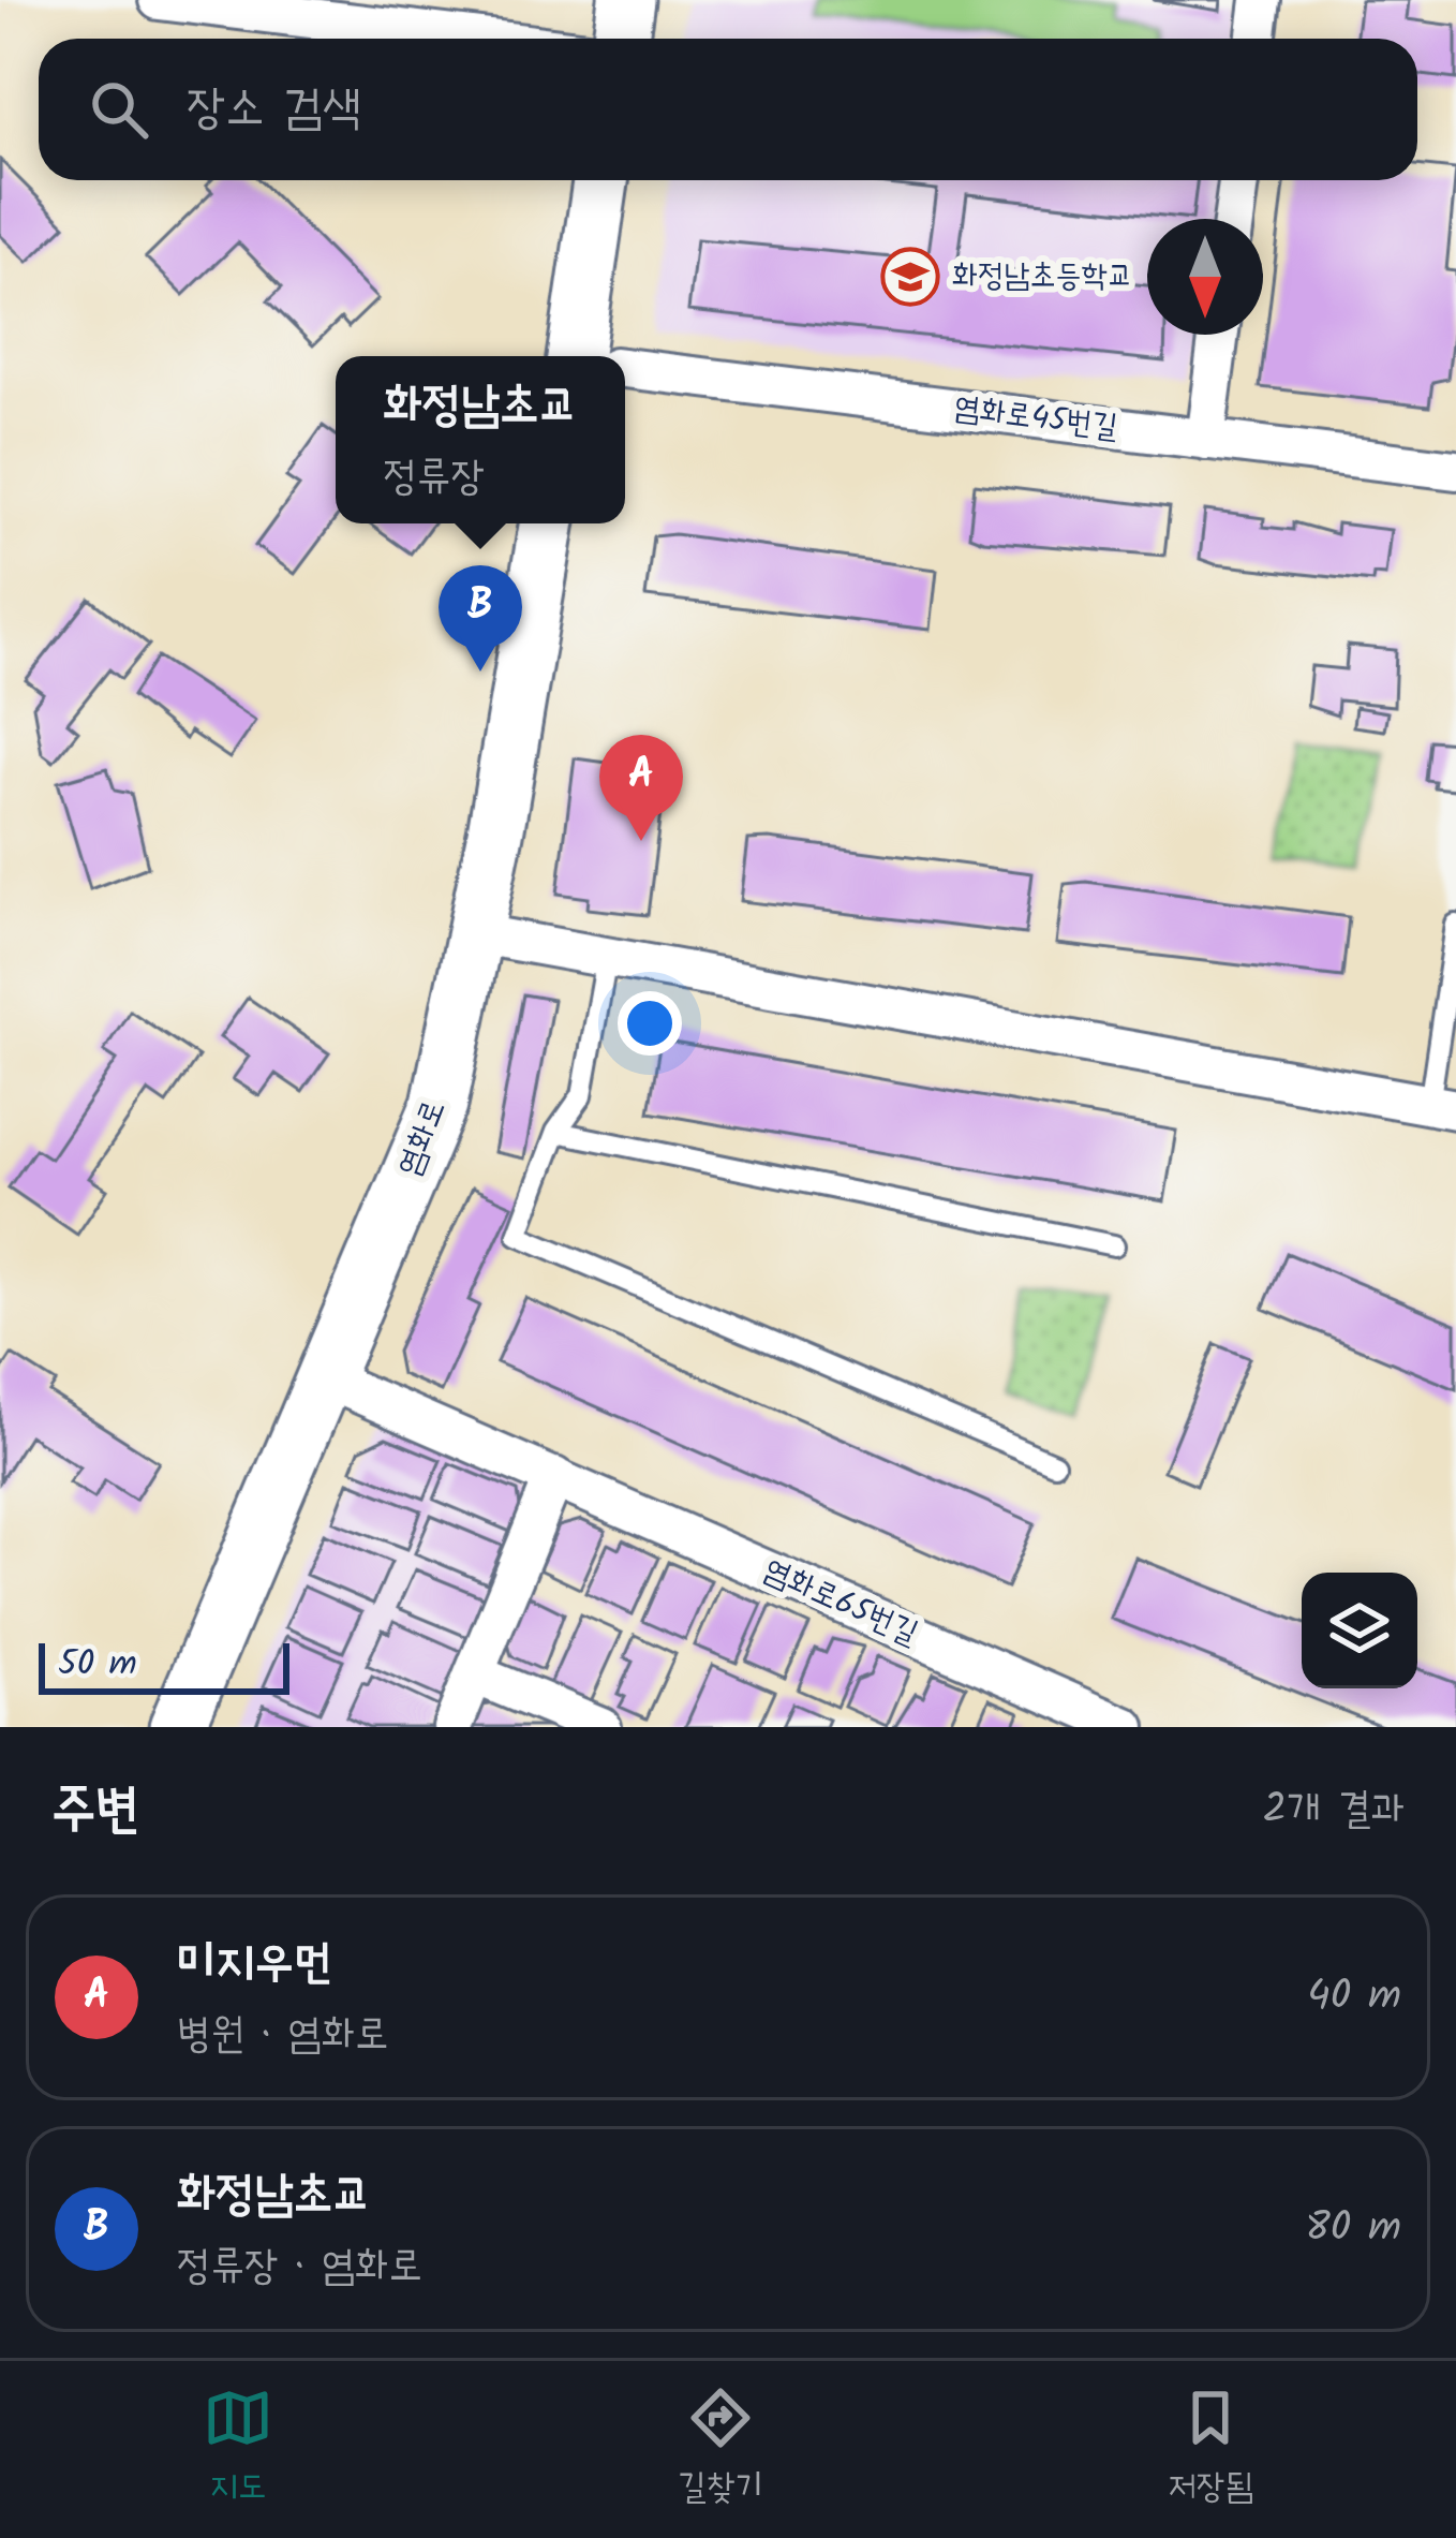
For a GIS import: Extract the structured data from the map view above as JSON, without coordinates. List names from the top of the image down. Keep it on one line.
{"streets":{"street":["염화로45번길","염화로","염화로65번길"]},"crossings":[["염화로","염화로65번길"]],"places":{"school or university":["화정남초등학교"]},"scale_bar":"50 m","north":"bottom","page":{"search":"장소 검색","popup":["화정남초교","정류장"],"pins":["B","A"],"scale":"50 m","heading":["주변","2개 결과"],"list":[{"mark":"A","name":"미지우먼","note":"병원 · 염화로","value":"40 m"},{"mark":"B","name":"화정남초교","note":"정류장 · 염화로","value":"80 m"}],"nav":["지도","길찾기","저장됨"]}}
